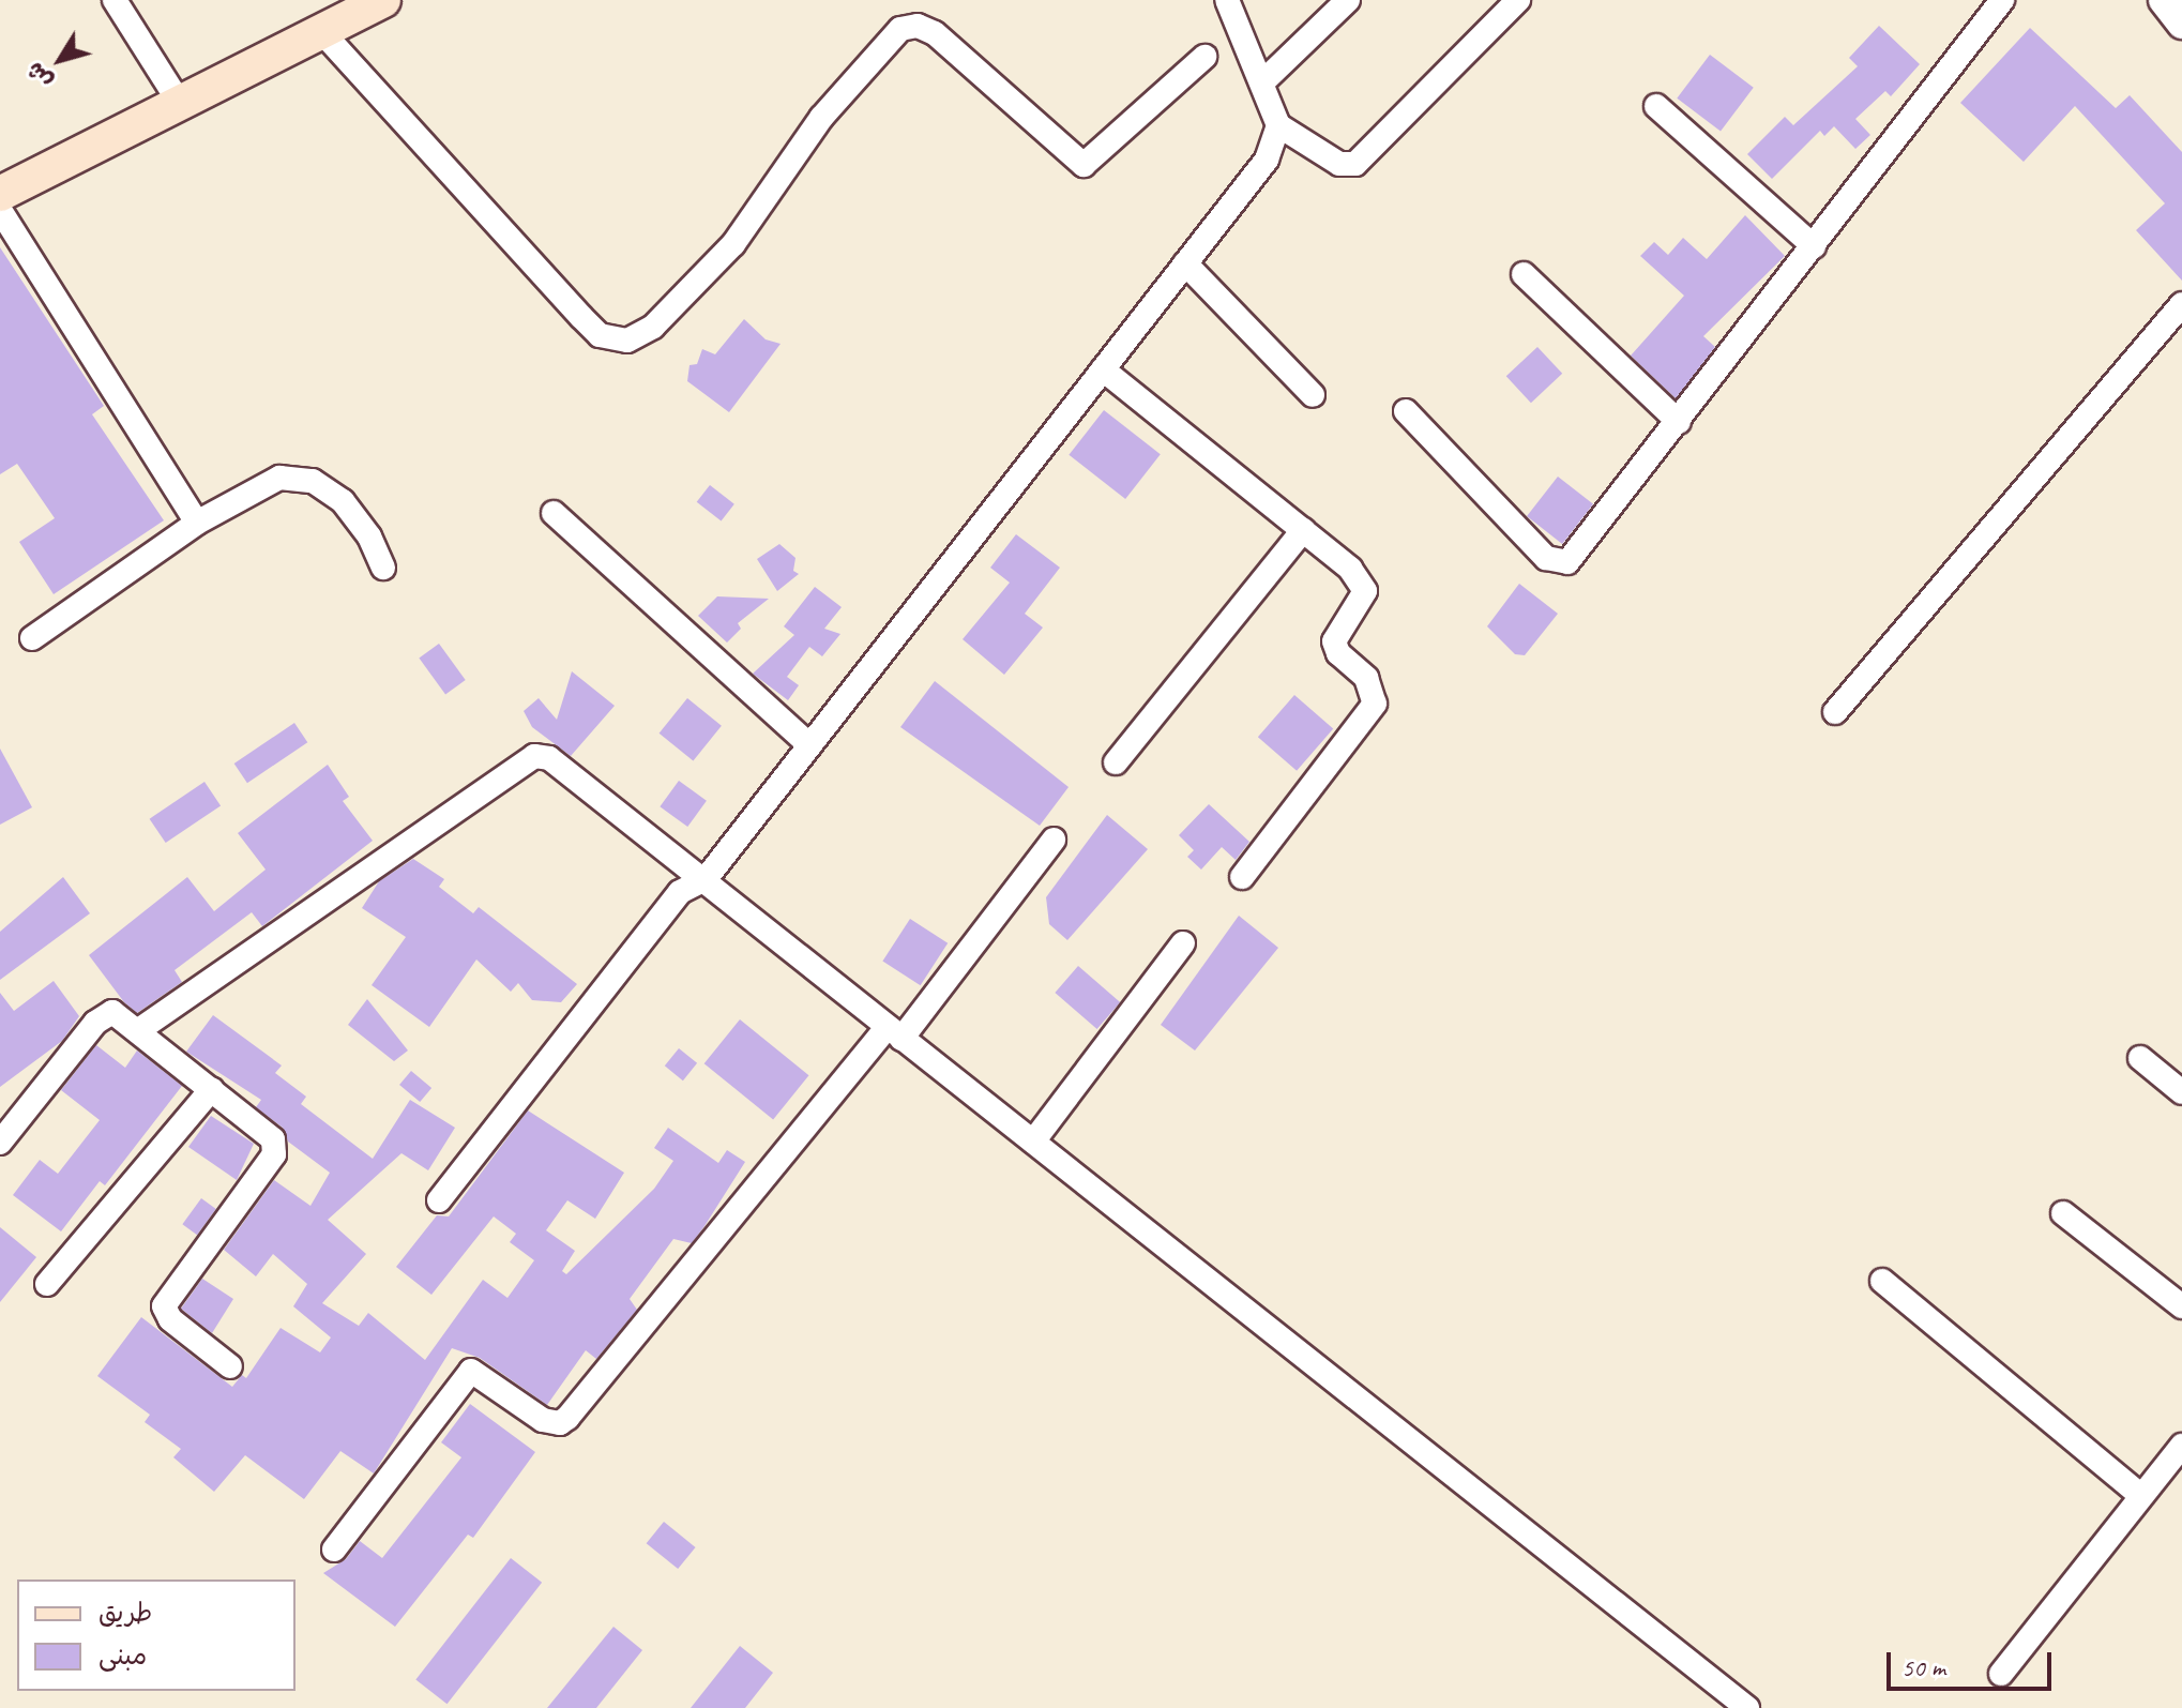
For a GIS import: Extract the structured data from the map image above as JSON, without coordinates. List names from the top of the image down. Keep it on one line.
{"legend":["طريق","مبنى"],"scale_bar":"50 m","north":"bottom left"}
